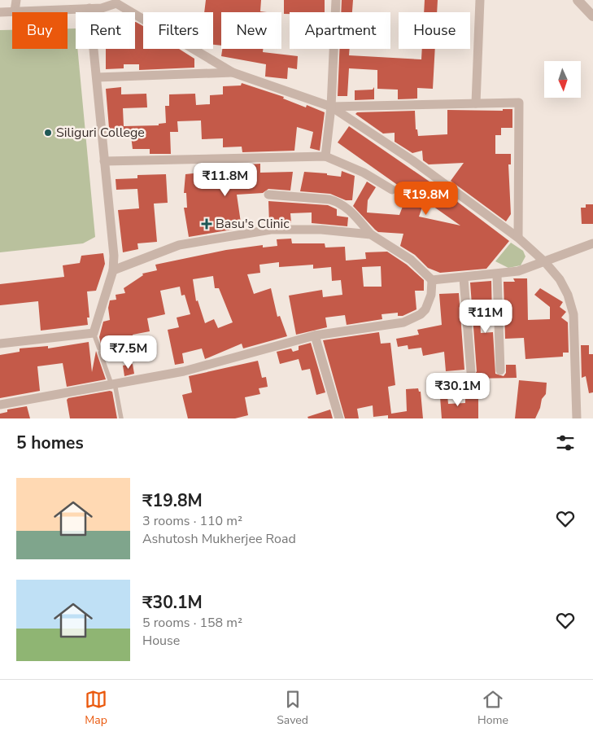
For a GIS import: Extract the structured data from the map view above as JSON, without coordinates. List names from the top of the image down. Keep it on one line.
{"places":{"other":["Siliguri College"],"health":["Basu's Clinic"]},"north":"bottom","page":{"chip":["Buy","Rent","Filters","New","Apartment","House"],"price":["₹11.8M","₹19.8M","₹11M","₹7.5M","₹30.1M"],"heading":"5 homes","list":[{"name":"₹19.8M","note":"3 rooms · 110 m² · Ashutosh Mukherjee Road"},{"name":"₹30.1M","note":"5 rooms · 158 m² · House"}],"tabs":["Map","Saved","Home"]}}
